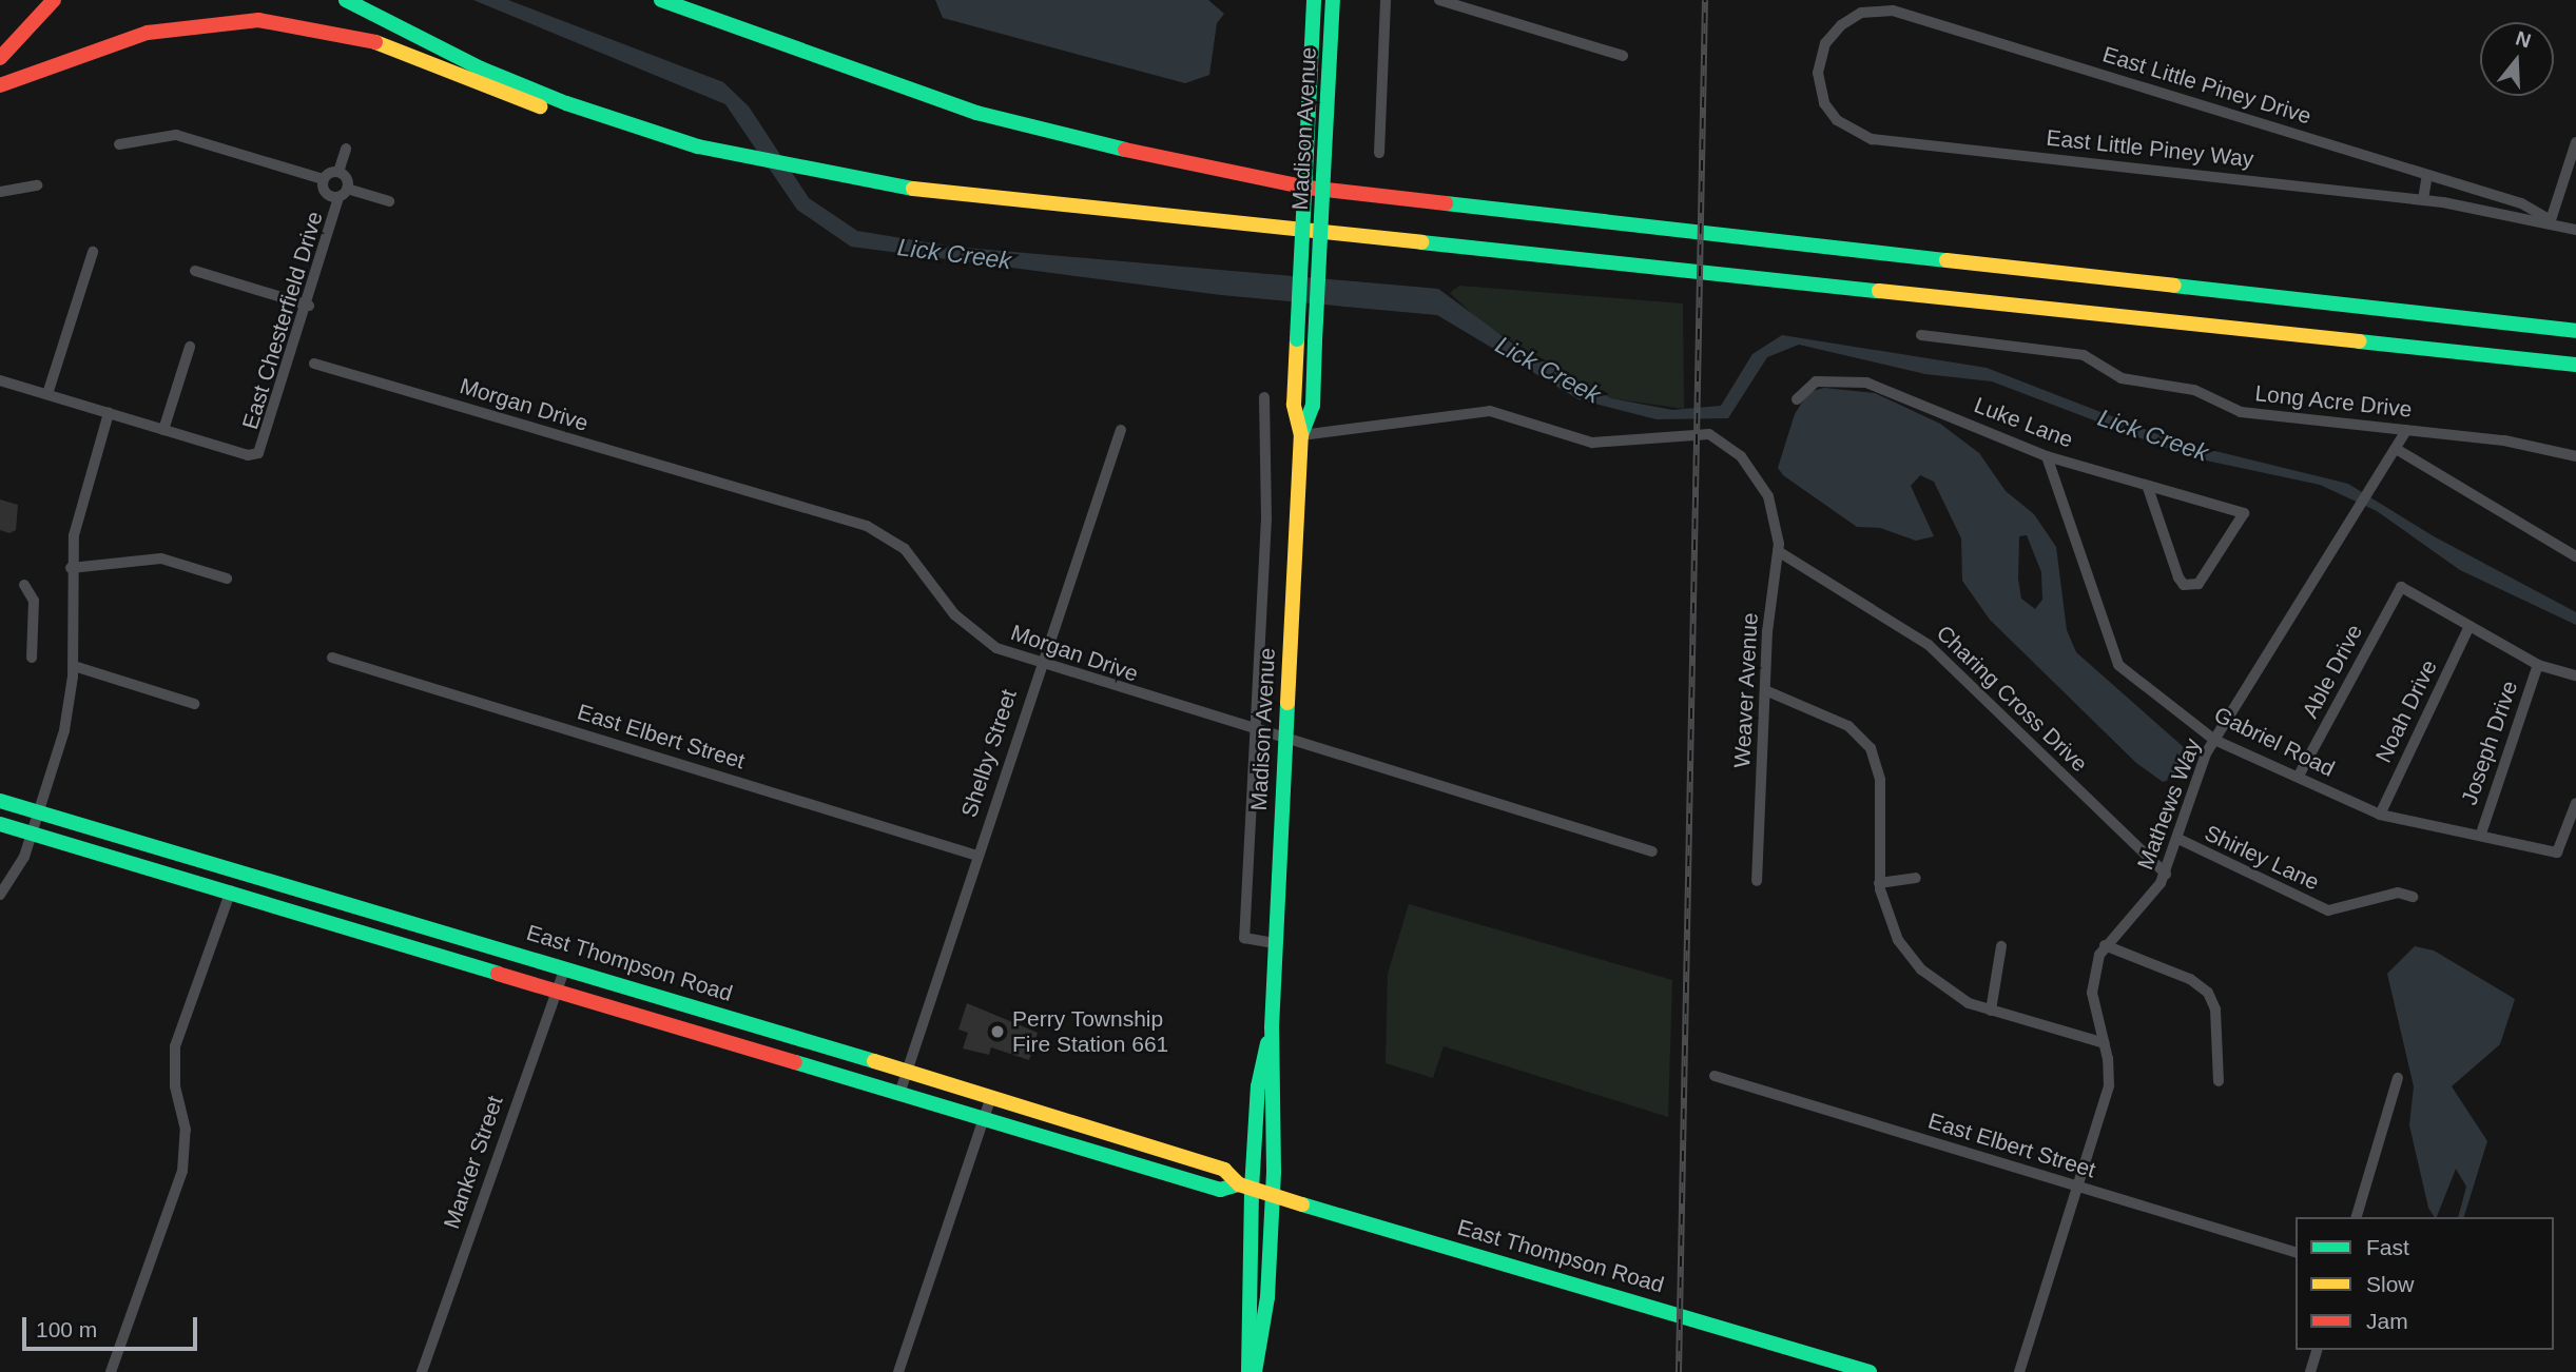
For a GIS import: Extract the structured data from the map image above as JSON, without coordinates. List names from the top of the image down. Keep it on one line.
{"streets":{"main road":["Madison Avenue","East Thompson Road"],"street":["East Little Piney Drive","East Little Piney Way","East Chesterfield Drive","Long Acre Drive","Morgan Drive","Luke Lane","Able Drive","Weaver Avenue","Charing Cross Drive","Noah Drive","East Elbert Street","Gabriel Road","Joseph Drive","Shelby Street","Mathews Way","Shirley Lane","Manker Street"]},"crossings":[["East Little Piney Drive","East Little Piney Way"],["Madison Avenue","Morgan Drive"],["Madison Avenue","Weaver Avenue"],["Madison Avenue","East Thompson Road"],["Long Acre Drive","Mathews Way"],["Morgan Drive","Shelby Street"],["Luke Lane","Gabriel Road"],["Able Drive","Noah Drive"],["Able Drive","Gabriel Road"],["Weaver Avenue","Charing Cross Drive"],["Charing Cross Drive","Mathews Way"],["Noah Drive","Gabriel Road"],["East Elbert Street","Shelby Street"],["East Elbert Street","Mathews Way"],["Gabriel Road","Joseph Drive"],["Gabriel Road","Mathews Way"],["Shelby Street","East Thompson Road"],["Mathews Way","Shirley Lane"],["East Thompson Road","Manker Street"]],"water":["Lick Creek"],"places":["Perry Township Fire Station 661"],"legend":["Fast","Slow","Jam"],"scale_bar":"100 m","north":"top"}
